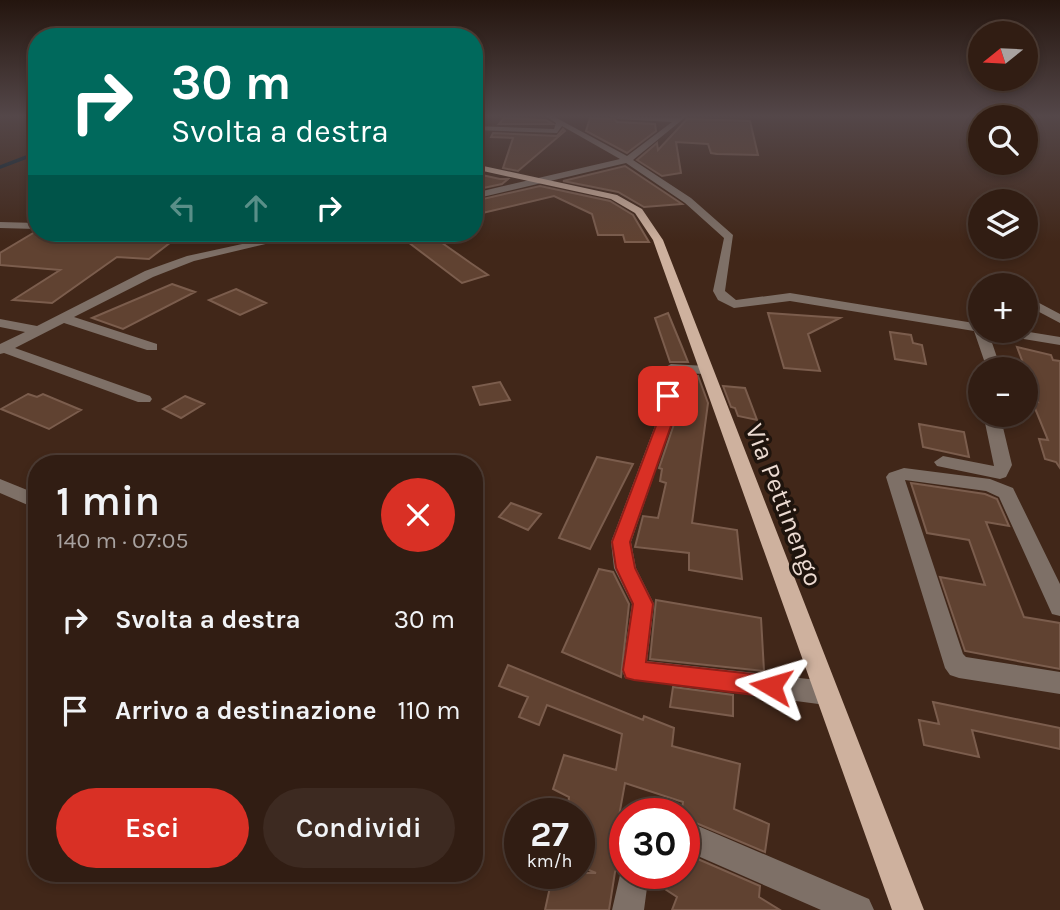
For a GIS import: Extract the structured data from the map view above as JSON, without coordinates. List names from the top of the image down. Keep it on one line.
{"streets":{"main road":["Via Pettinengo"]},"north":"left","page":{"map_buttons":["+","−"],"turn":["30 m","Svolta a destra"],"heading":["1 min","140 m · 07:05"],"list":[{"name":"Svolta a destra","value":"30 m"},{"name":"Arrivo a destinazione","value":"110 m"}],"buttons":["Esci","Condividi"],"speed":"27 km/h","limit":"30"}}
